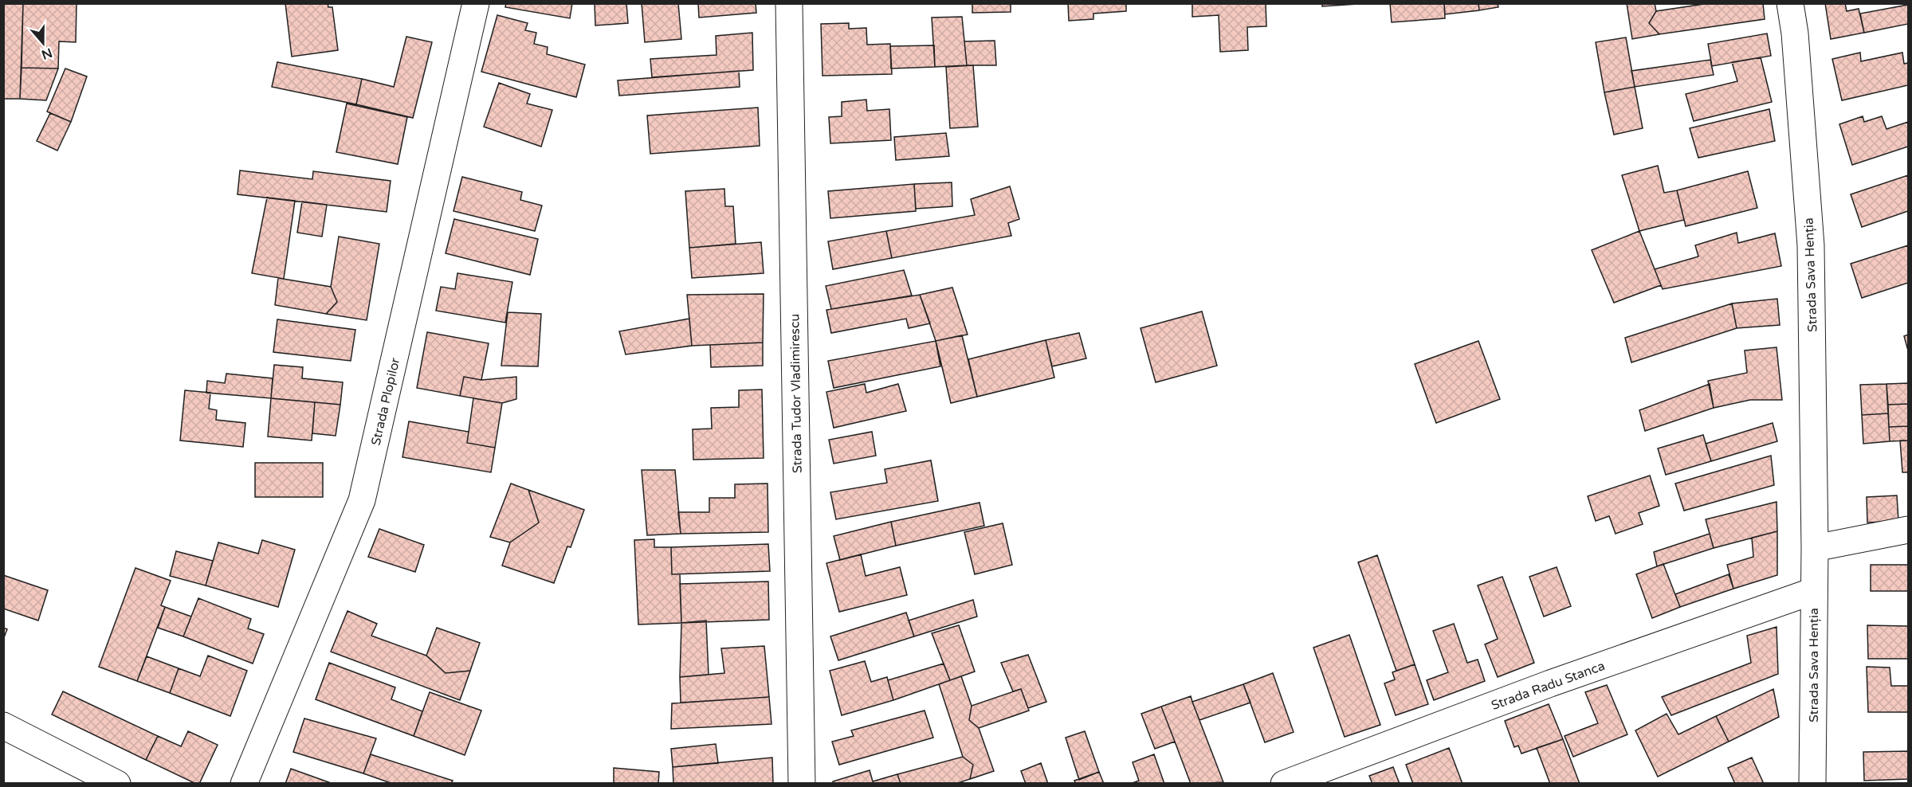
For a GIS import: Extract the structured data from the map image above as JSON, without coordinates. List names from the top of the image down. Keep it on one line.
{"streets":{"street":["Strada Sava Henția","Strada Tudor Vladimirescu","Strada Plopilor","Strada Radu Stanca"]},"crossings":[["Strada Sava Henția","Strada Radu Stanca"]],"north":"bottom"}
